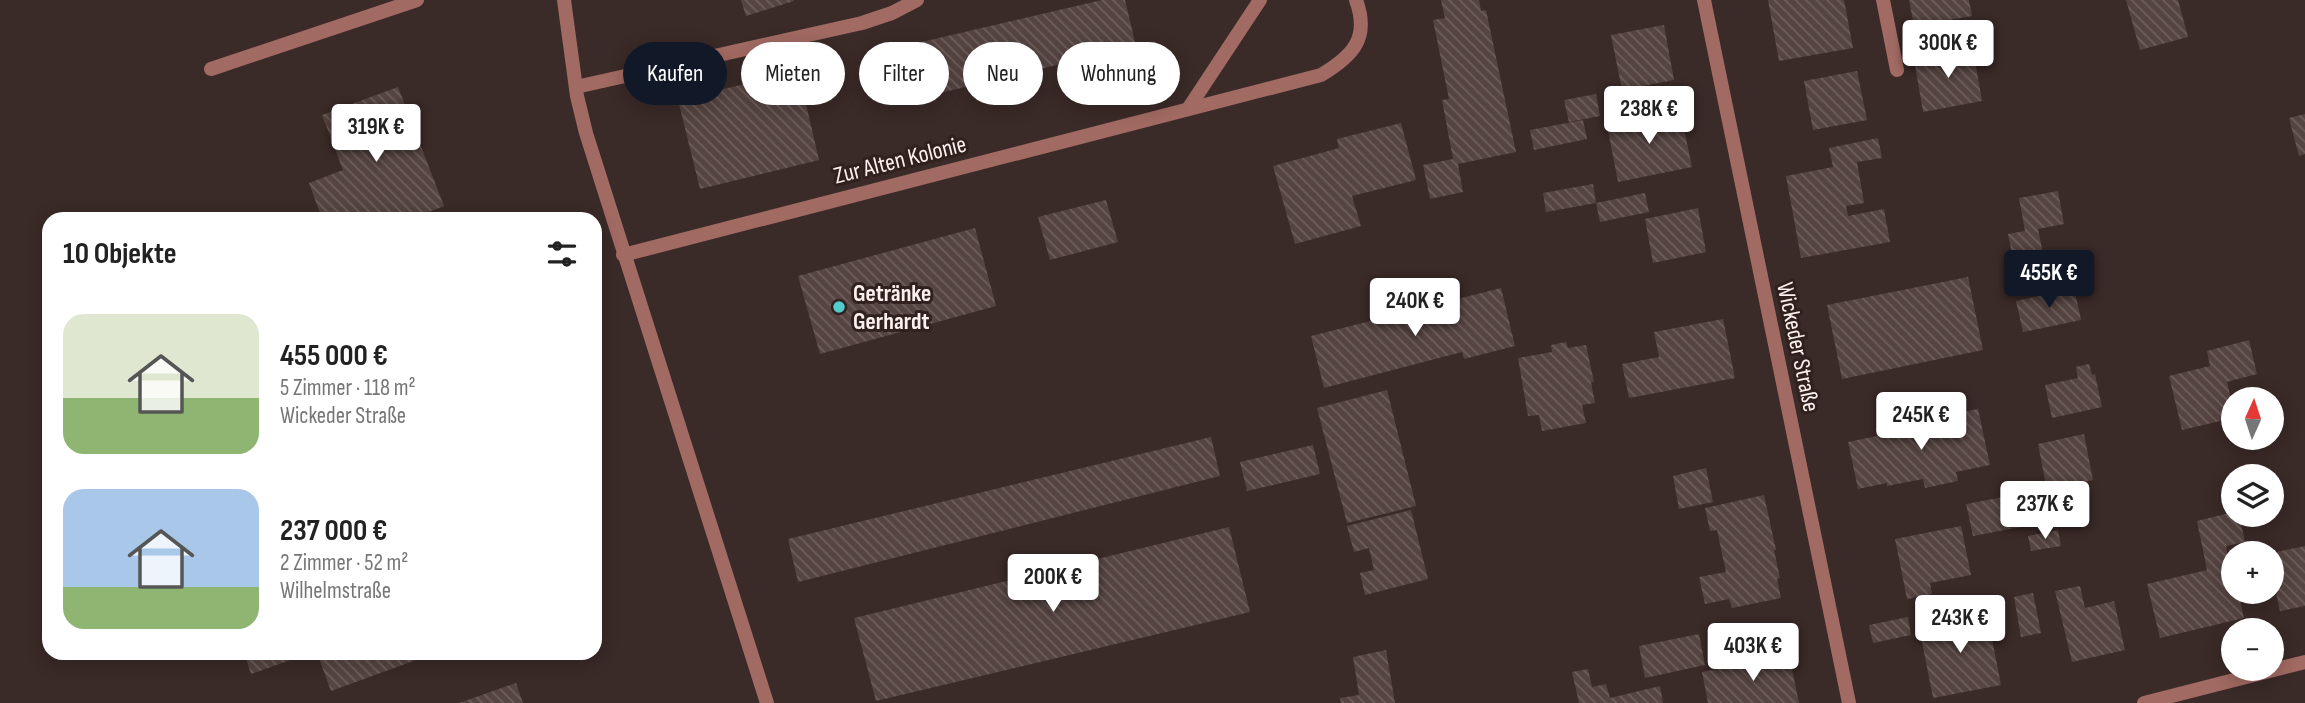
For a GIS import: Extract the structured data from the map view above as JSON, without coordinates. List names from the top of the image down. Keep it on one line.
{"streets":{"street":["Zur Alten Kolonie","Wickeder Straße"]},"places":["Getränke Gerhardt"],"north":"top","page":{"price":["300K €","238K €","319K €","455K €","240K €","245K €","237K €","200K €","243K €","403K €"],"chip":["Kaufen","Mieten","Filter","Neu","Wohnung"],"heading":"10 Objekte","list":[{"name":"455 000 €","note":"5 Zimmer · 118 m² · Wickeder Straße"},{"name":"237 000 €","note":"2 Zimmer · 52 m² · Wilhelmstraße"}],"map_buttons":["+","−"]}}
